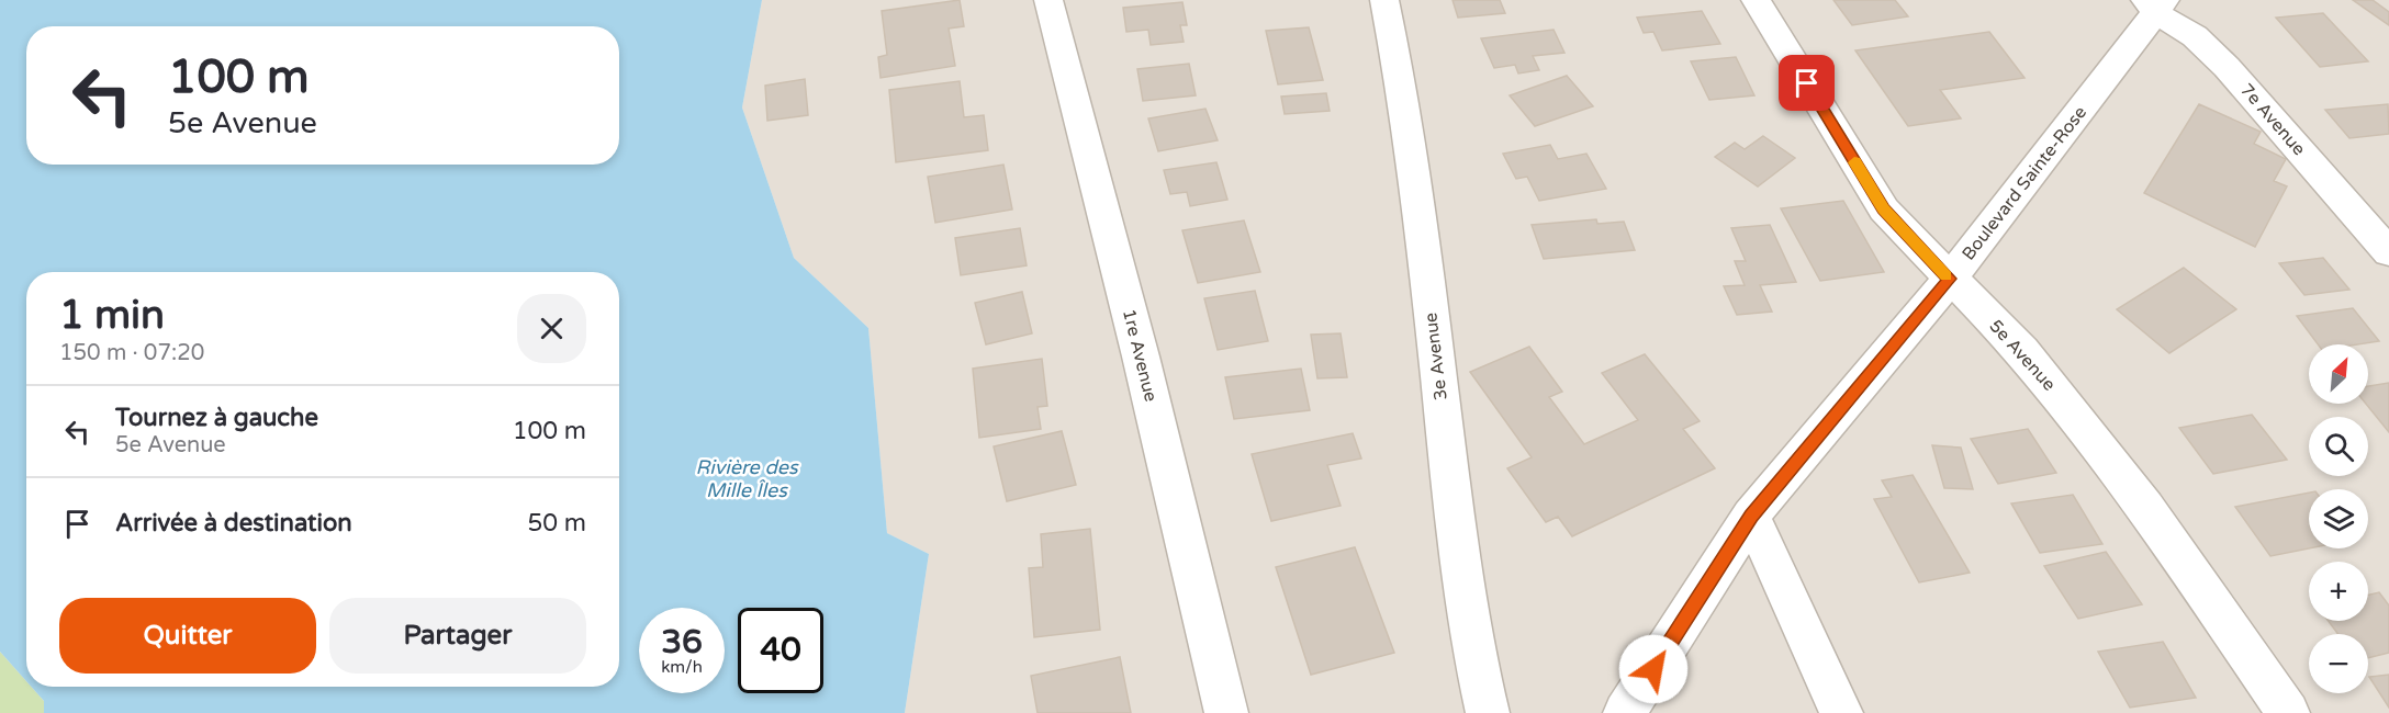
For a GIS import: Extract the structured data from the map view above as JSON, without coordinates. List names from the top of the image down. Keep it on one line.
{"streets":{"street":["7e Avenue","Boulevard Sainte-Rose","1re Avenue","5e Avenue","3e Avenue"]},"crossings":[["7e Avenue","Boulevard Sainte-Rose"],["Boulevard Sainte-Rose","5e Avenue"]],"water":["Rivière des Mille Îles"],"north":"top right","page":{"turn":["100 m","5e Avenue"],"heading":["1 min","150 m · 07:20"],"map_buttons":["+","−"],"list":[{"name":"Tournez à gauche","note":"5e Avenue","value":"100 m"},{"name":"Arrivée à destination","value":"50 m"}],"buttons":["Quitter","Partager"],"speed":"36 km/h","limit":"40"}}
